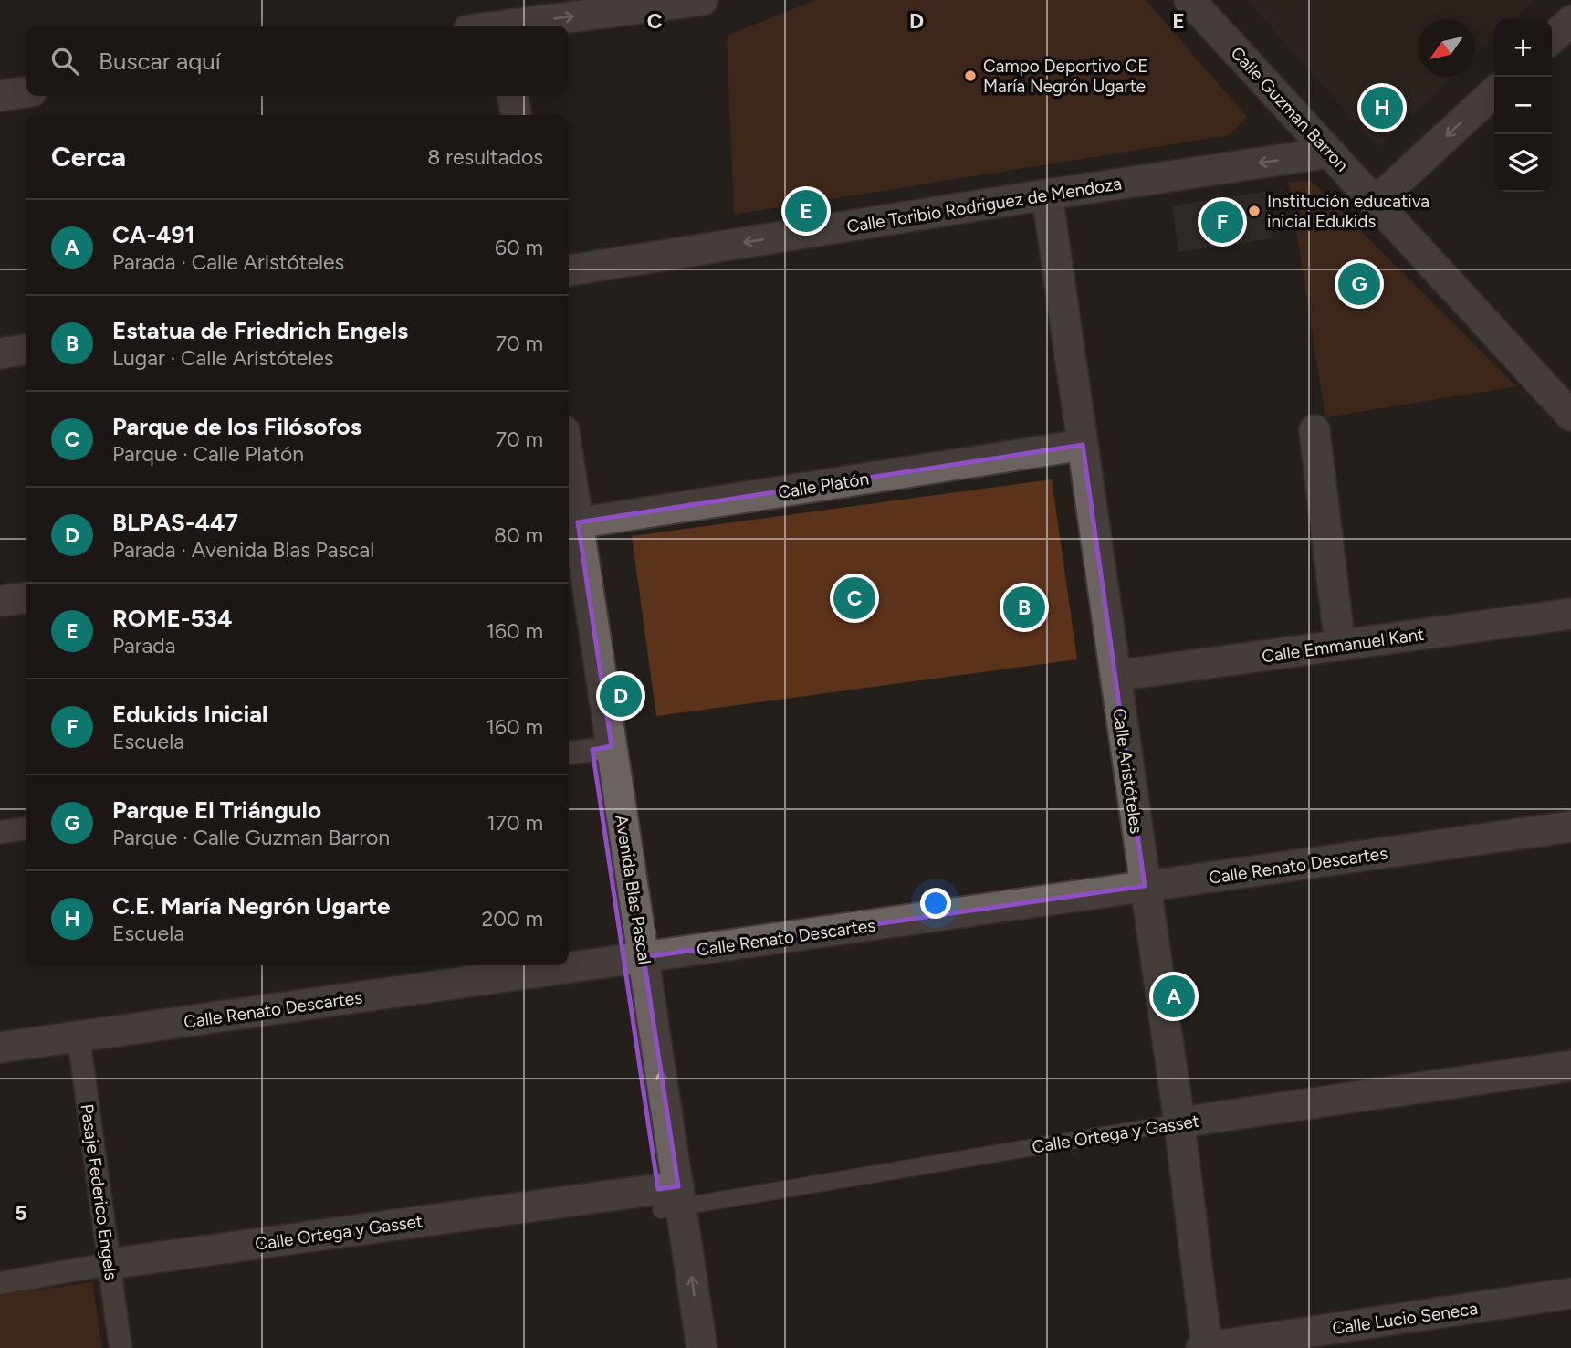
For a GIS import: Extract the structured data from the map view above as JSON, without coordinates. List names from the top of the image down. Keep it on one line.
{"streets":{"street":["Calle Guzman Barron","Calle Toribio Rodriguez de Mendoza","Calle Platón","Calle Emmanuel Kant","Calle Aristóteles","Calle Renato Descartes","Avenida Blas Pascal","Calle Ortega y Gasset","Pasaje Federico Engels","Calle Lucio Seneca"]},"crossings":[["Calle Guzman Barron","Calle Toribio Rodriguez de Mendoza"],["Calle Toribio Rodriguez de Mendoza","Calle Aristóteles"],["Calle Platón","Calle Aristóteles"],["Calle Platón","Avenida Blas Pascal"],["Calle Emmanuel Kant","Calle Aristóteles"],["Calle Aristóteles","Calle Renato Descartes"],["Calle Aristóteles","Calle Ortega y Gasset"],["Calle Aristóteles","Calle Lucio Seneca"],["Calle Renato Descartes","Avenida Blas Pascal"],["Calle Renato Descartes","Pasaje Federico Engels"],["Avenida Blas Pascal","Calle Ortega y Gasset"],["Calle Ortega y Gasset","Pasaje Federico Engels"]],"one_way":["Calle Toribio Rodriguez de Mendoza"],"places":["Campo Deportivo CE María Negrón Ugarte","Institución educativa inicial Edukids"],"north":"bottom left","page":{"map_buttons":["+","−"],"search":"Buscar aquí","pins":["H","E","F","G","C","B","D","A"],"heading":["Cerca","8 resultados"],"list":[{"mark":"A","name":"CA-491","note":"Parada · Calle Aristóteles","value":"60 m"},{"mark":"B","name":"Estatua de Friedrich Engels","note":"Lugar · Calle Aristóteles","value":"70 m"},{"mark":"C","name":"Parque de los Filósofos","note":"Parque · Calle Platón","value":"70 m"},{"mark":"D","name":"BLPAS-447","note":"Parada · Avenida Blas Pascal","value":"80 m"},{"mark":"E","name":"ROME-534","note":"Parada","value":"160 m"},{"mark":"F","name":"Edukids Inicial","note":"Escuela","value":"160 m"},{"mark":"G","name":"Parque El Triángulo","note":"Parque · Calle Guzman Barron","value":"170 m"},{"mark":"H","name":"C.E. María Negrón Ugarte","note":"Escuela","value":"200 m"}]},"grid":{"columns":["C","D","E"],"rows":["5"]}}
